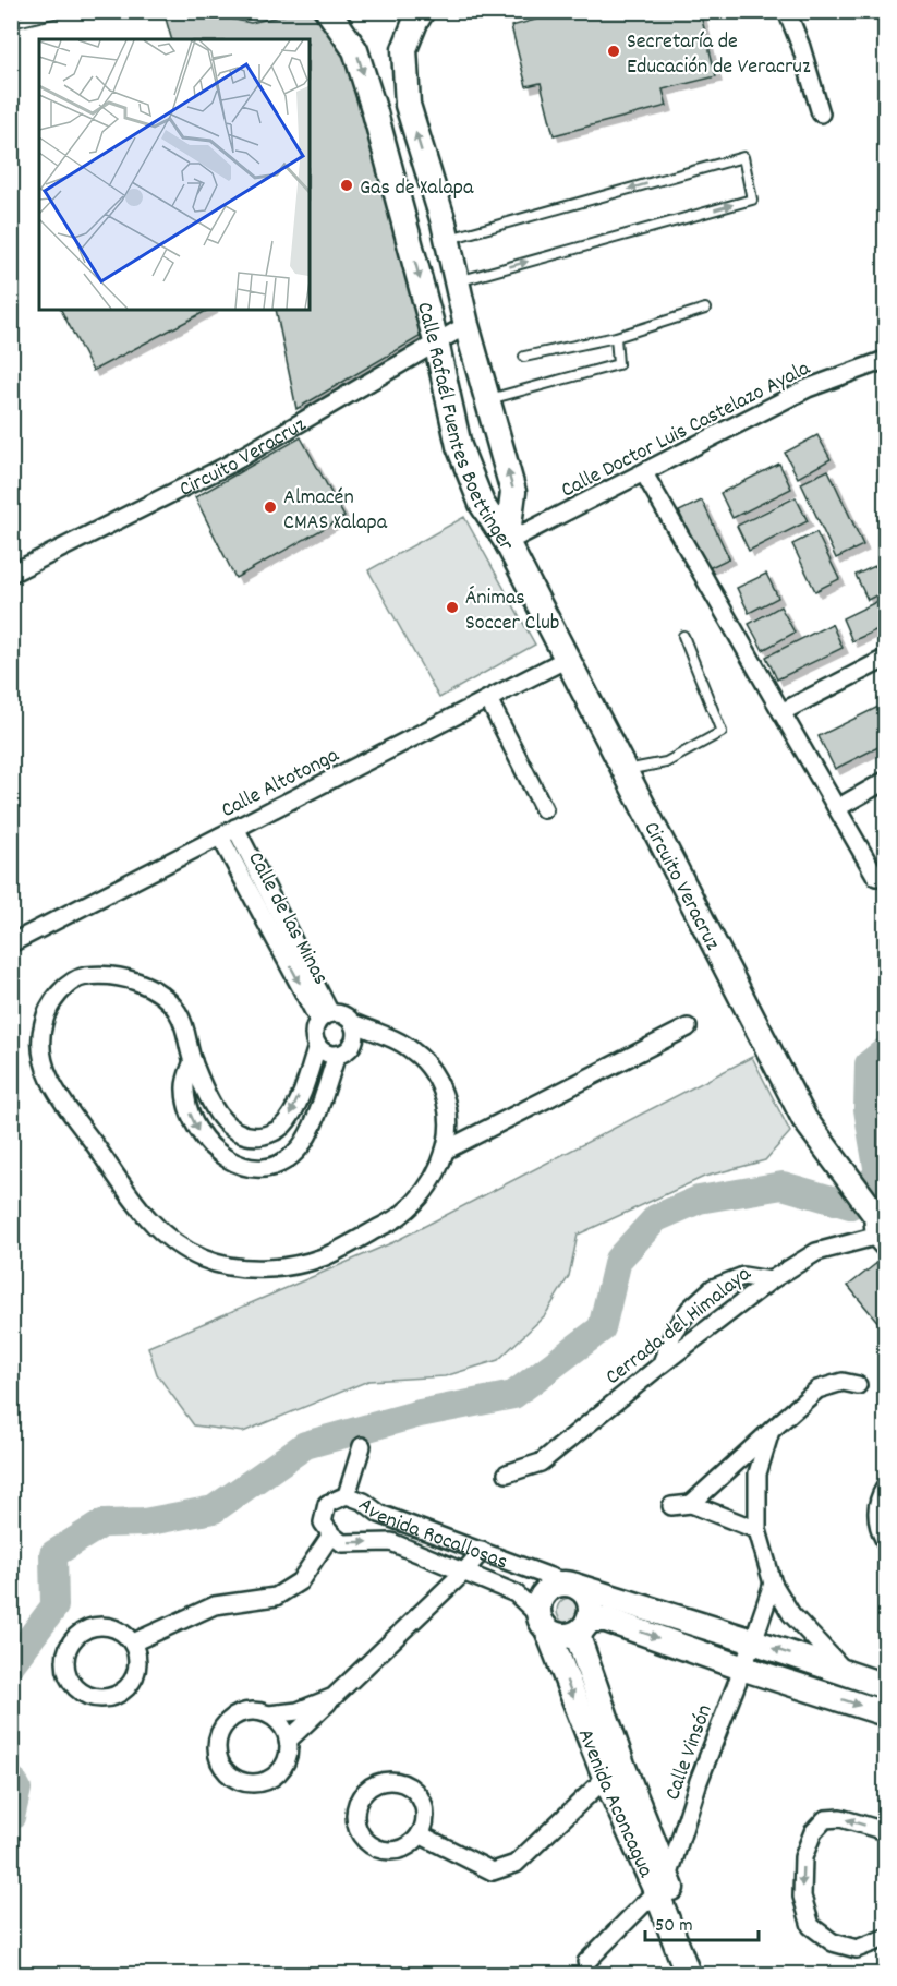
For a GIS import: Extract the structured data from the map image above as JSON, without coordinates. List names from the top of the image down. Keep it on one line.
{"streets":{"street":["Calle Rafaél Fuentes Boettinger","Calle Doctor Luis Castelazo Ayala","Circuito Veracruz","Calle Altotonga","Calle de las Minas","Cerrada del Himalaya","Avenida Rocallosas","Calle Vinsón","Avenida Aconcagua"]},"crossings":[["Calle Rafaél Fuentes Boettinger","Calle Doctor Luis Castelazo Ayala"],["Calle Rafaél Fuentes Boettinger","Circuito Veracruz"],["Calle Doctor Luis Castelazo Ayala","Circuito Veracruz"],["Circuito Veracruz","Calle Altotonga"],["Circuito Veracruz","Cerrada del Himalaya"],["Calle Altotonga","Calle de las Minas"],["Avenida Rocallosas","Calle Vinsón"],["Avenida Rocallosas","Avenida Aconcagua"],["Calle Vinsón","Avenida Aconcagua"]],"places":["Secretaría de Educación de Veracruz","Gas de Xalapa","Almacén CMAS Xalapa","Ánimas Soccer Club"],"scale_bar":"50 m"}
